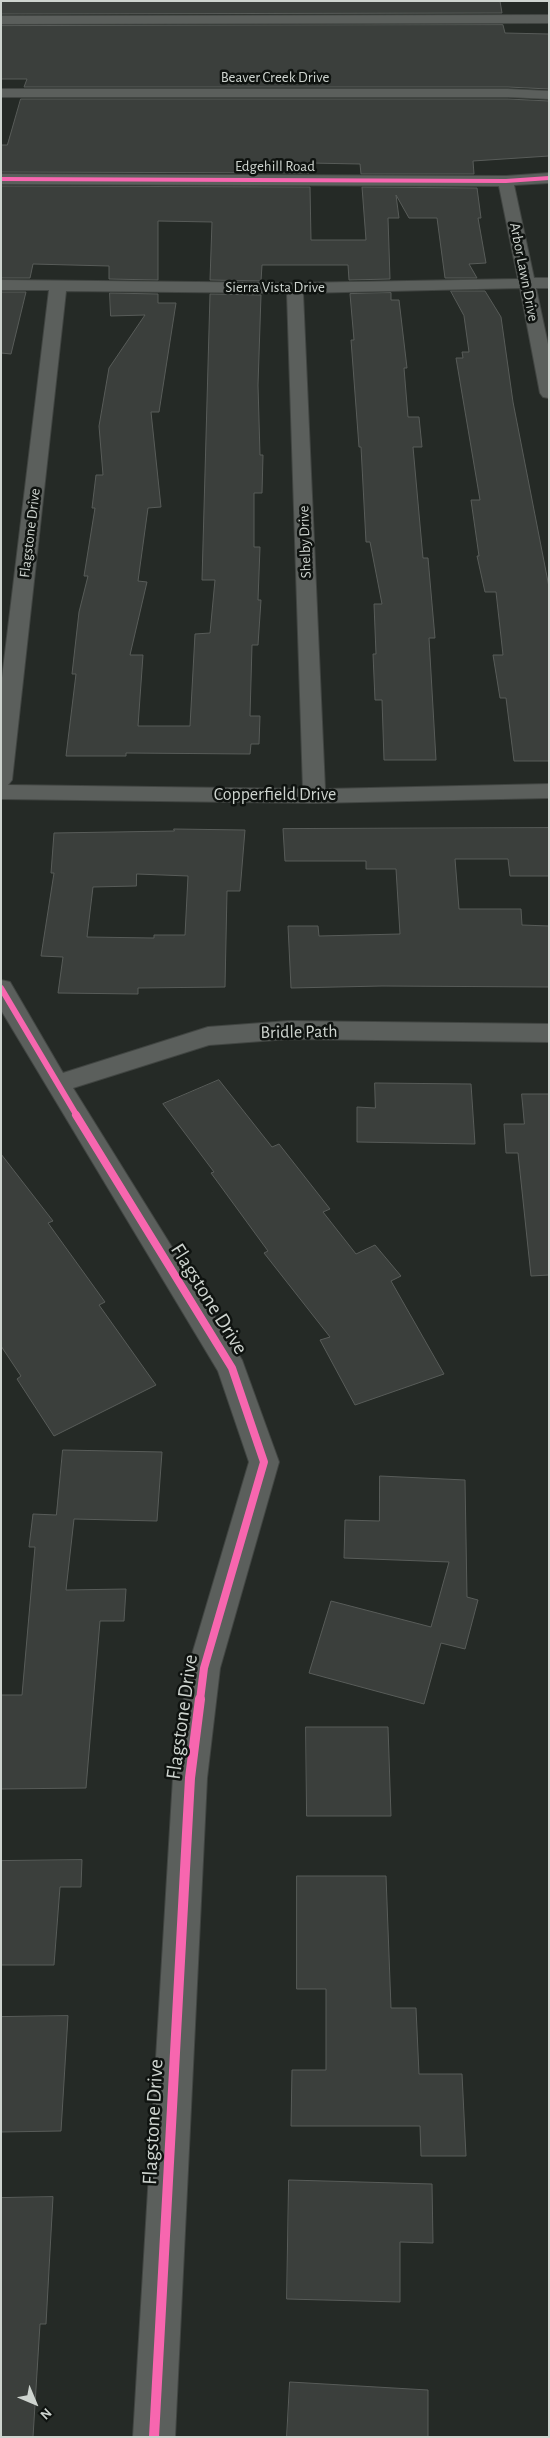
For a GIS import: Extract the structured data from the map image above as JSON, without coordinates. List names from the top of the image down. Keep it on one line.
{"streets":{"street":["Beaver Creek Drive","Edgehill Road","Arbor Lawn Drive","Sierra Vista Drive","Flagstone Drive","Shelby Drive","Copperfield Drive","Bridle Path"]},"crossings":[["Edgehill Road","Arbor Lawn Drive"],["Arbor Lawn Drive","Sierra Vista Drive"],["Sierra Vista Drive","Flagstone Drive"],["Sierra Vista Drive","Shelby Drive"],["Flagstone Drive","Bridle Path"],["Shelby Drive","Copperfield Drive"]],"north":"bottom right"}
